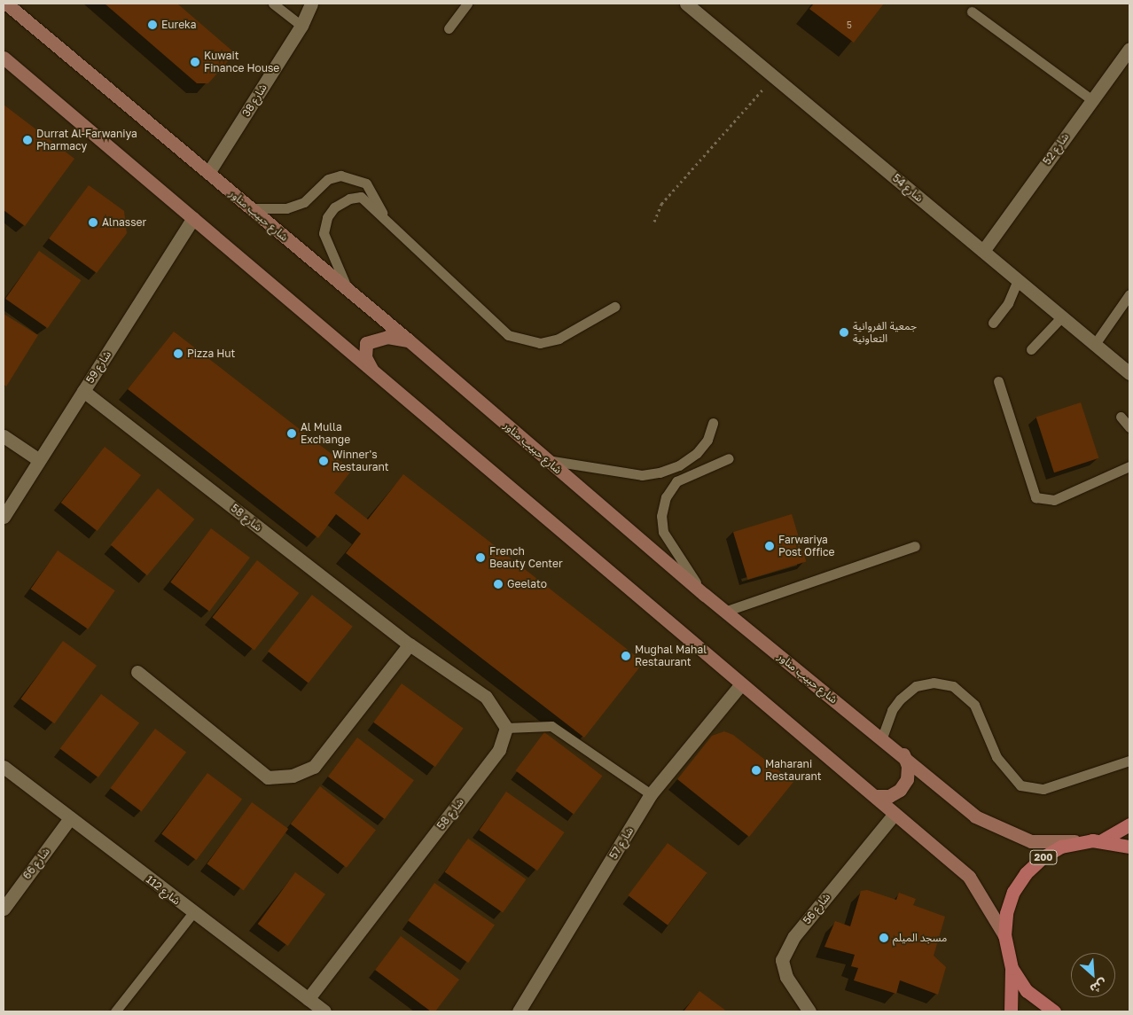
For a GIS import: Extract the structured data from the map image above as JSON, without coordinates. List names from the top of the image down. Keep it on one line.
{"streets":{"main road":["200"],"street":["شارع 38","شارع 52","شارع 54","شارع حبيب مناور","شارع 59","شارع 58","شارع 57","شارع 66","شارع 112","شارع 56"]},"crossings":[["شارع 38","شارع حبيب مناور"],["شارع 52","شارع 54"],["شارع حبيب مناور","200"],["شارع 59","شارع 58"],["شارع 58","شارع 112"],["شارع 66","شارع 112"]],"places":["Eureka","Kuwait Finance House","Durrat Al-Farwaniya Pharmacy","Alnasser","جمعية الفروانية التعاونية","Pizza Hut","Al Mulla Exchange","Winner's Restaurant","Farwariya Post Office","French Beauty Center","Geelato","Mughal Mahal Restaurant","Maharani Restaurant","مسجد الميلم"],"house_numbers":["5"],"north":"bottom right"}
